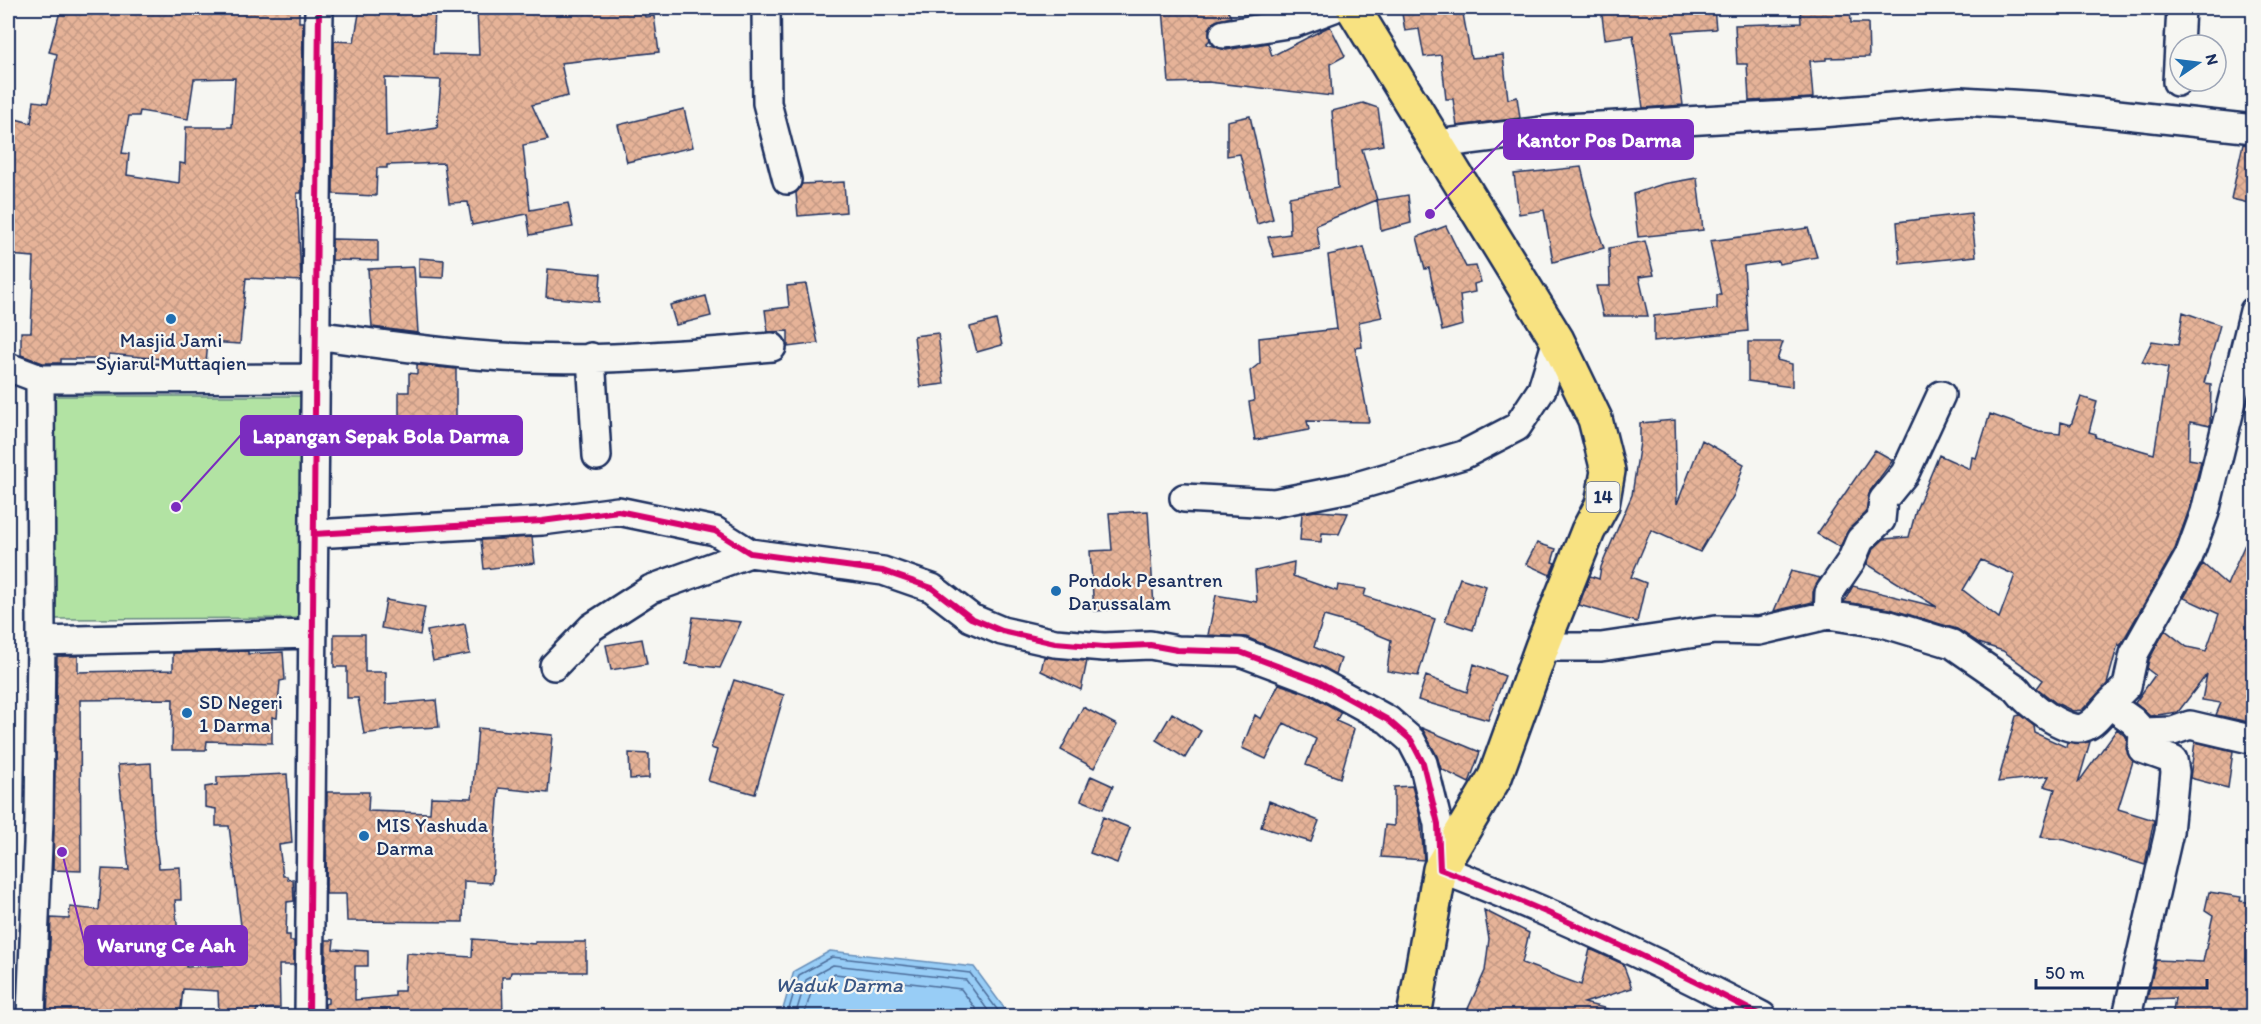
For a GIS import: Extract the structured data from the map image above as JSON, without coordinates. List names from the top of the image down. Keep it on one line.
{"streets":{"highway":["14"]},"water":["Waduk Darma"],"places":["Kantor Pos Darma","Masjid Jami Syiarul Muttaqien","Lapangan Sepak Bola Darma","Pondok Pesantren Darussalam","SD Negeri 1 Darma","MIS Yashuda Darma","Warung Ce Aah"],"scale_bar":"50 m","north":"right"}
